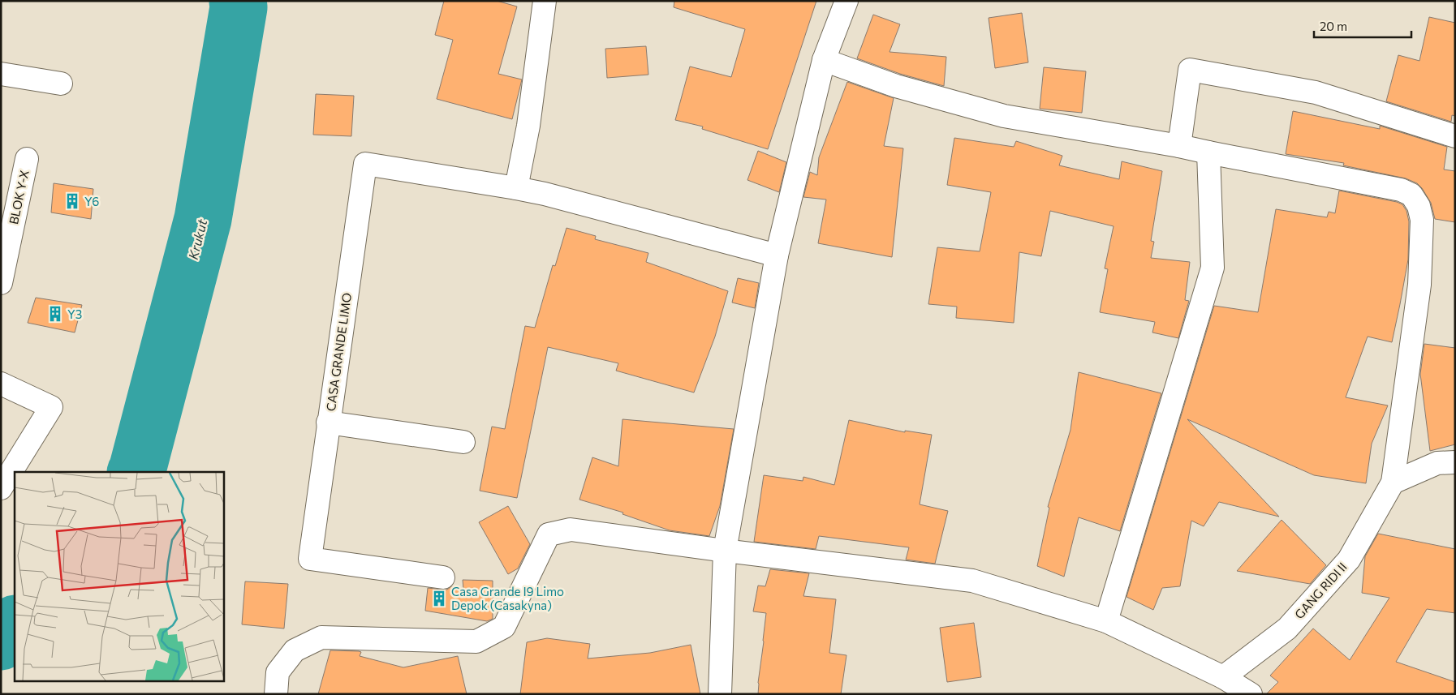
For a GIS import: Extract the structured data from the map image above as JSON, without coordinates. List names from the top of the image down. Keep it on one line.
{"streets":{"street":["BLOK Y-X","CASA GRANDE LIMO","GANG RIDI II"]},"water":["Krukut"],"places":{"building":["Y6","Y3","Casa Grande I9 Limo Depok (Casakyna)"]},"scale_bar":"20 m"}
